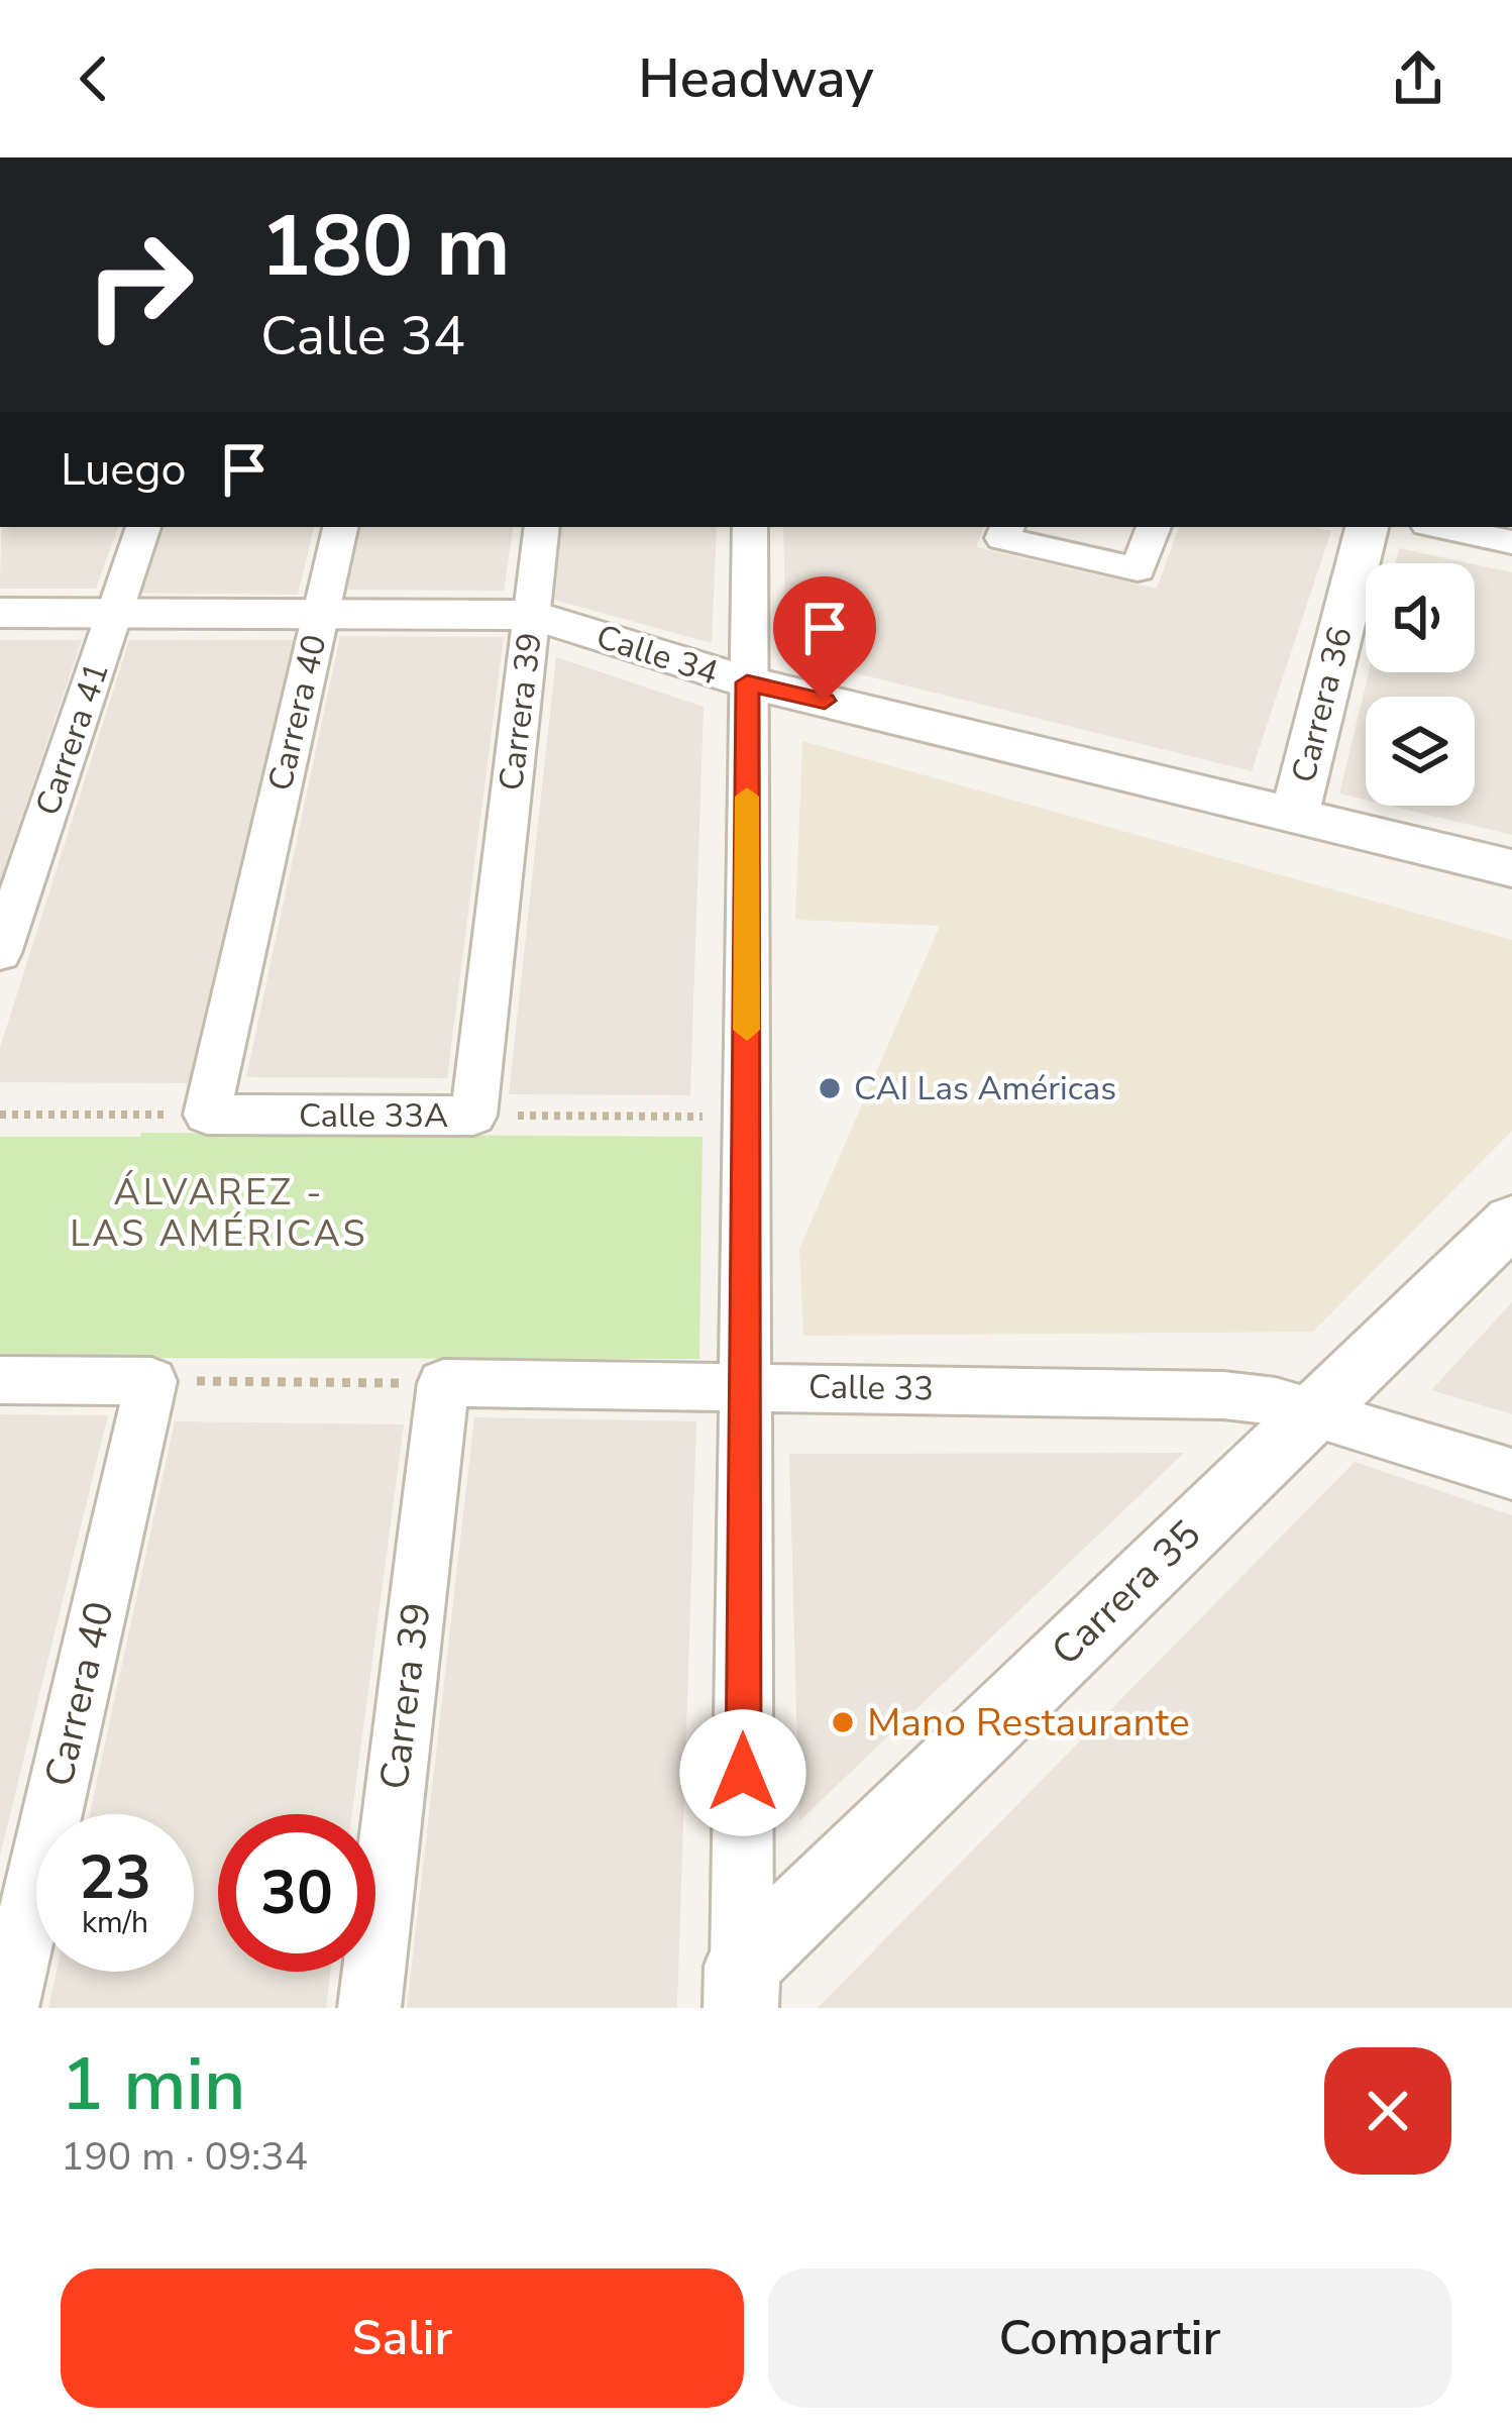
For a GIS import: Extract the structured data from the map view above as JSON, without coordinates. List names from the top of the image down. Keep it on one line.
{"streets":{"street":["Calle 34","Carrera 36","Carrera 39","Carrera 40","Carrera 41","Calle 33A","Calle 33","Carrera 35"]},"crossings":[["Calle 34","Carrera 36"],["Calle 34","Carrera 39"],["Calle 34","Carrera 40"],["Calle 34","Carrera 41"],["Carrera 39","Calle 33A"],["Carrera 39","Calle 33"],["Carrera 40","Calle 33A"],["Calle 33","Carrera 35"]],"districts":["ÁLVAREZ - LAS AMÉRICAS"],"places":["CAI Las Américas","Mano Restaurante"],"page":{"header":"Headway","turn":["180 m","Calle 34"],"then":"Luego","speed":"23 km/h","limit":"30","heading":["1 min","190 m · 09:34"],"buttons":["Salir","Compartir"]}}
